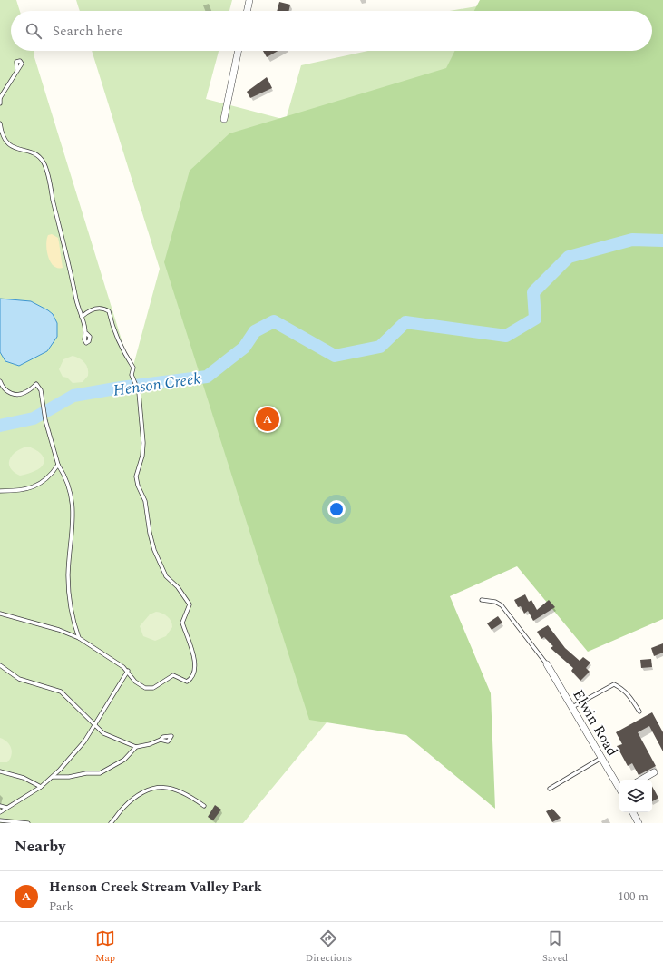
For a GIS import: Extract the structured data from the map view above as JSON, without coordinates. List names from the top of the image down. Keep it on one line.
{"streets":{"street":["Elwin Road"]},"water":["Henson Creek"],"page":{"search":"Search here","pins":"A","heading":"Nearby","list":[{"mark":"A","name":"Henson Creek Stream Valley Park","note":"Park","value":"100 m"}],"nav":["Map","Directions","Saved"]}}
